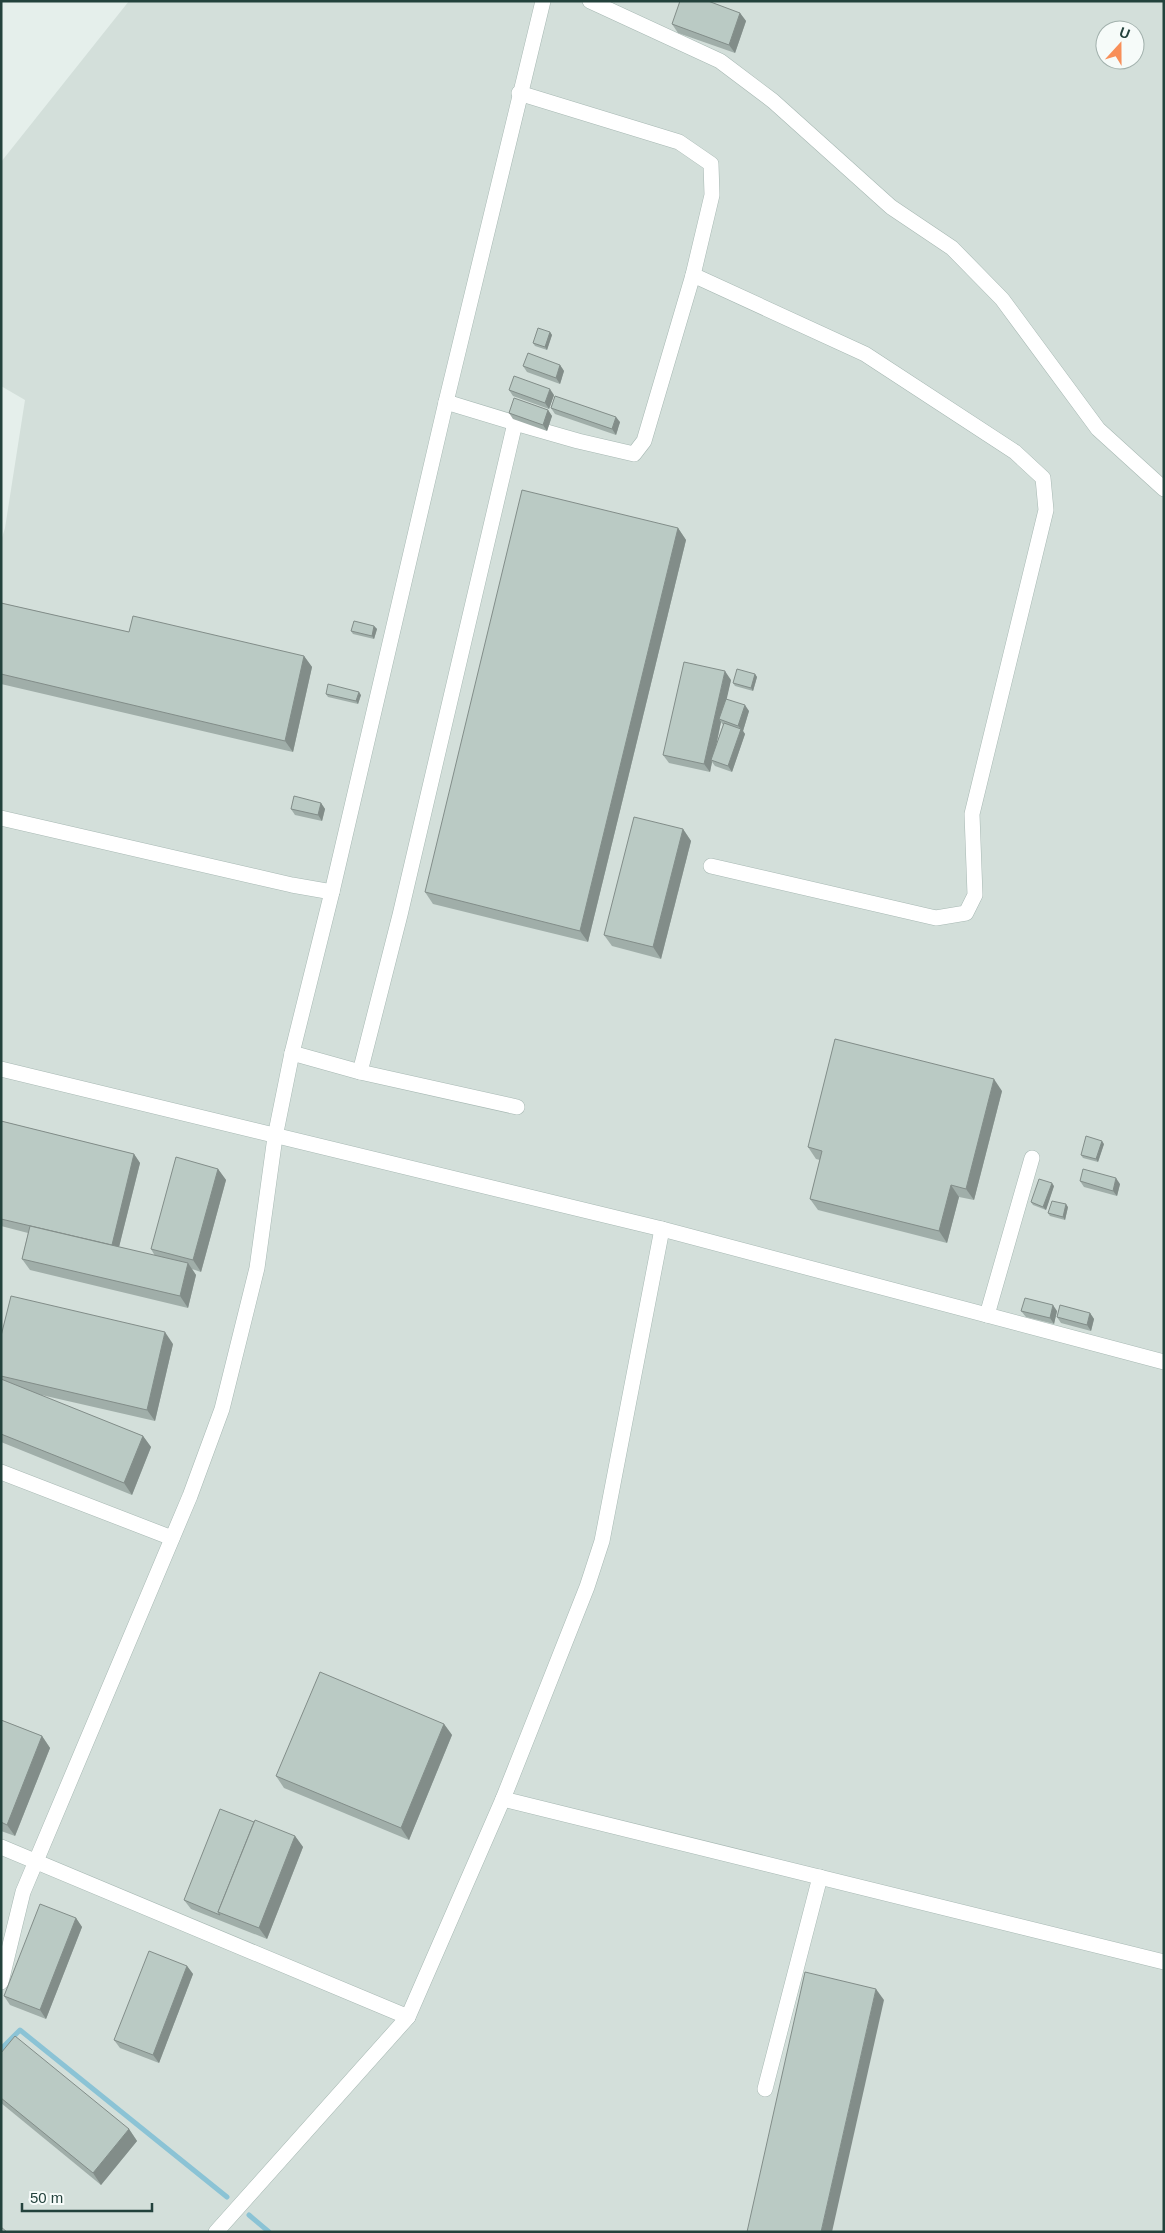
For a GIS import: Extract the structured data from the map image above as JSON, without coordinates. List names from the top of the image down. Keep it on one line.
{"scale_bar":"50 m","north":"top"}
